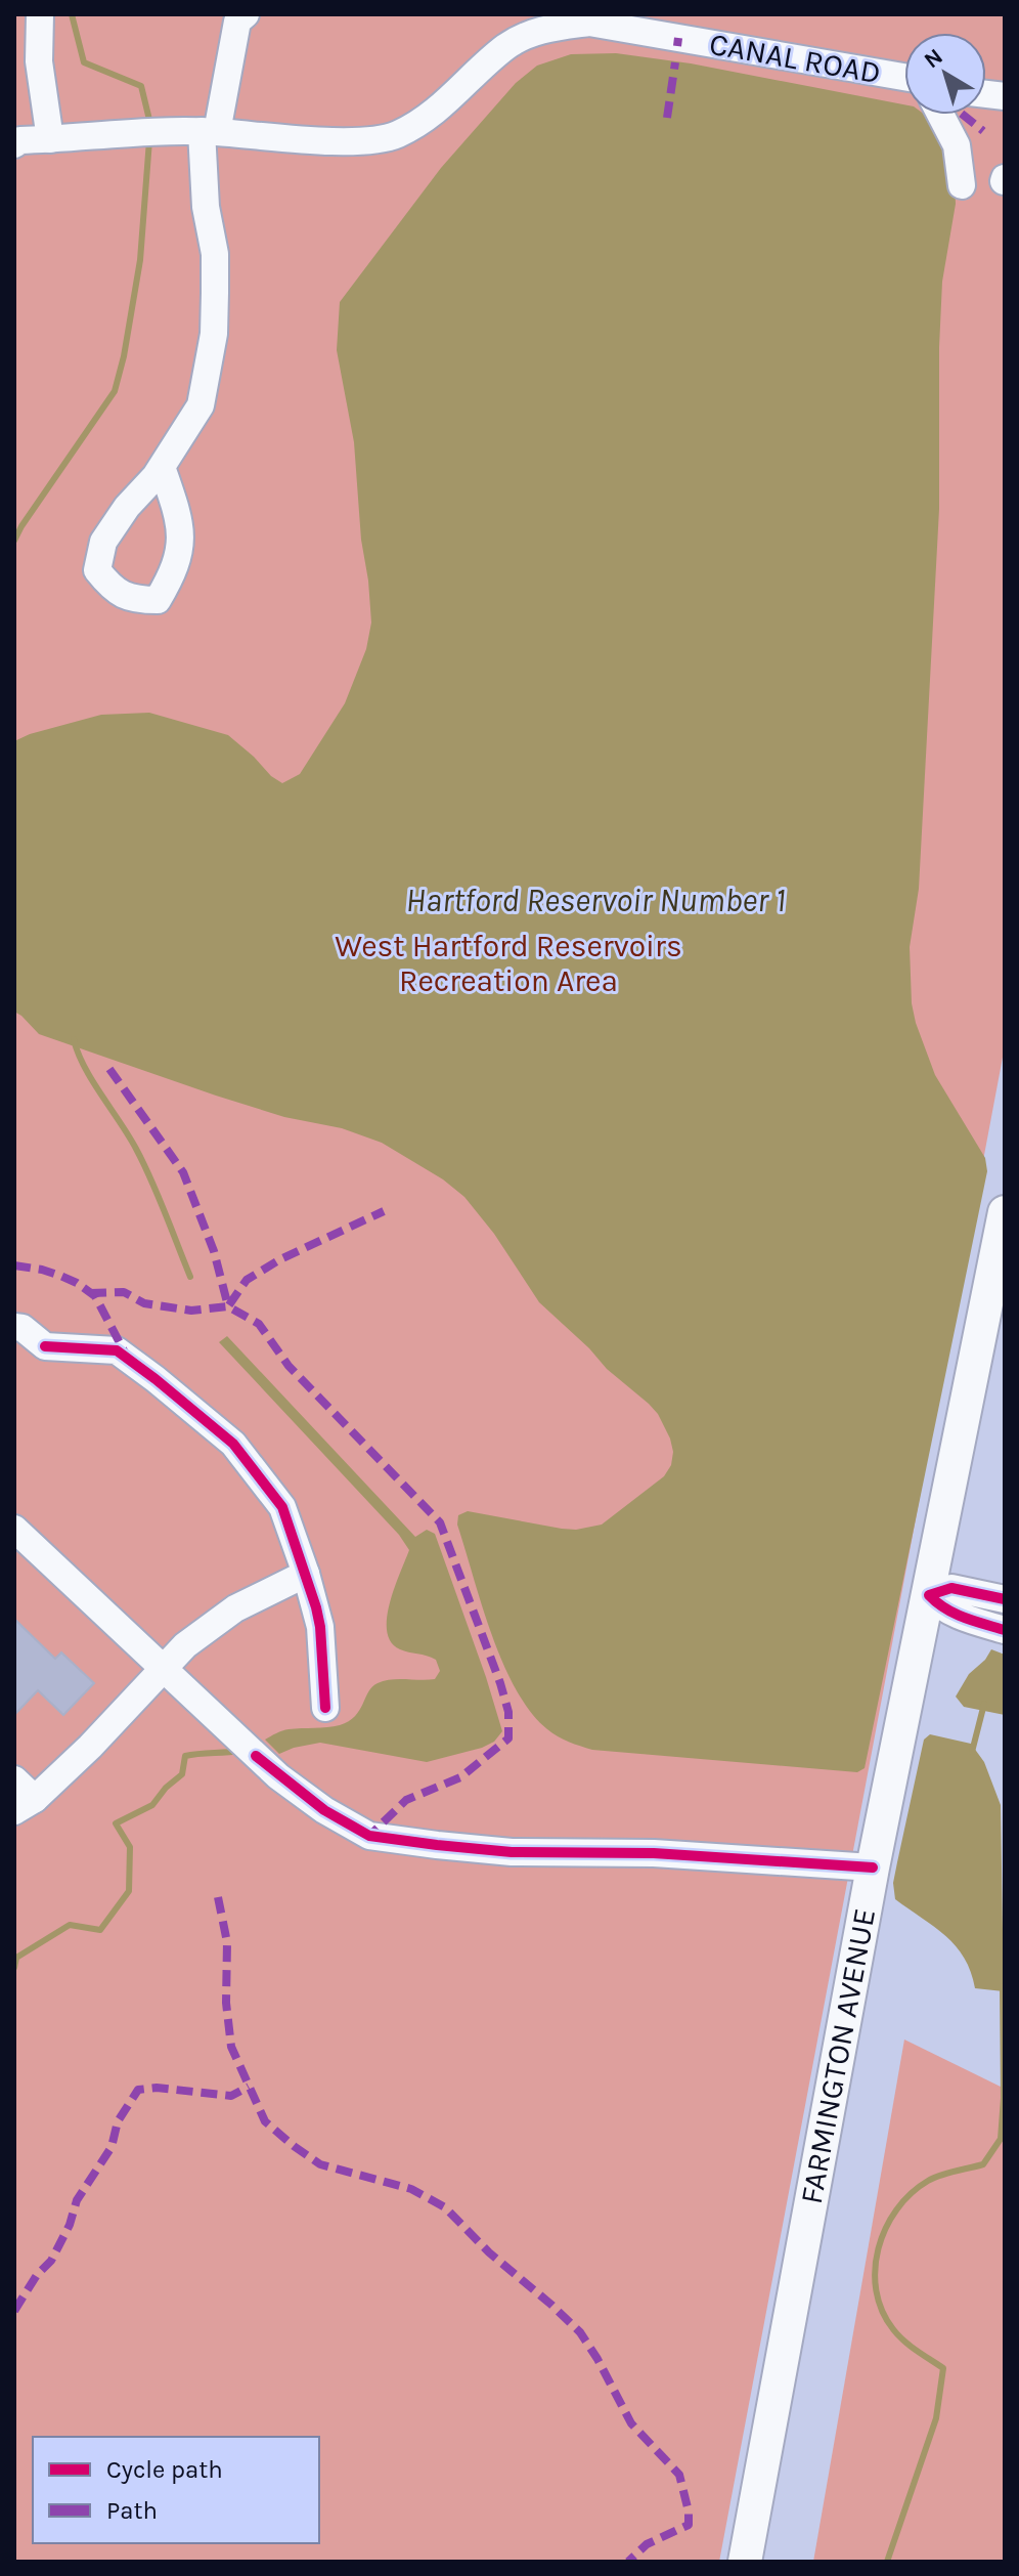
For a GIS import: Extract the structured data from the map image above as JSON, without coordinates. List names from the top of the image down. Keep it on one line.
{"streets":{"main road":["FARMINGTON AVENUE"],"street":["CANAL ROAD"]},"water":["Hartford Reservoir Number 1"],"parks":["West Hartford Reservoirs Recreation Area"],"legend":["Cycle path","Path"],"north":"top left"}
